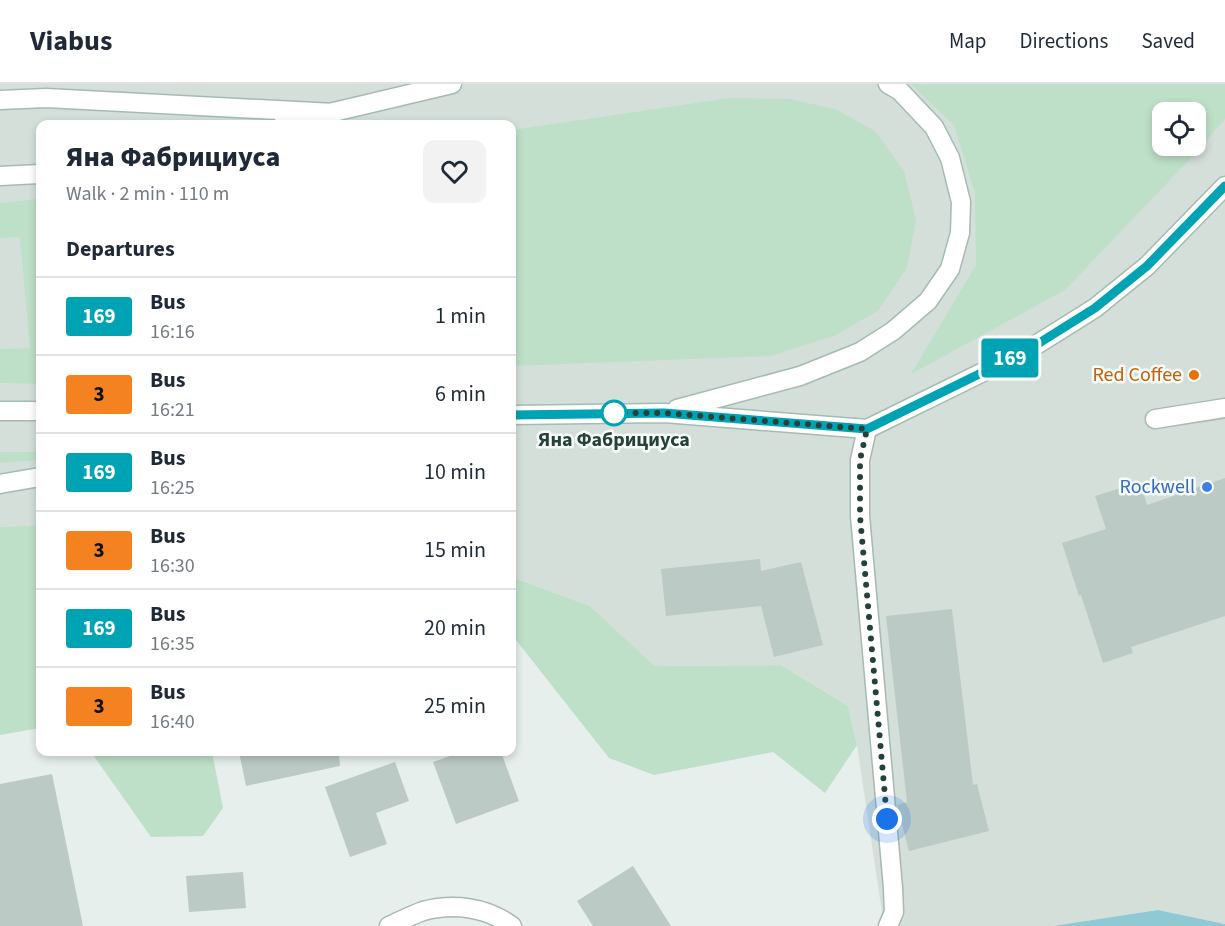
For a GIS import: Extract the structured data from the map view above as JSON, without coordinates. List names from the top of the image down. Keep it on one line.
{"places":["Red Coffee","Яна Фабрициуса","Rockwell"],"lines":["bus line 169"],"page":{"header":"Viabus","nav":["Map","Directions","Saved"],"on_map":"169","heading":[["Яна Фабрициуса","Walk · 2 min · 110 m"],"Departures"],"list":[{"mark":"169","name":"Bus","note":"16:16","value":"1 min"},{"mark":"3","name":"Bus","note":"16:21","value":"6 min"},{"mark":"169","name":"Bus","note":"16:25","value":"10 min"},{"mark":"3","name":"Bus","note":"16:30","value":"15 min"},{"mark":"169","name":"Bus","note":"16:35","value":"20 min"},{"mark":"3","name":"Bus","note":"16:40","value":"25 min"}]}}
